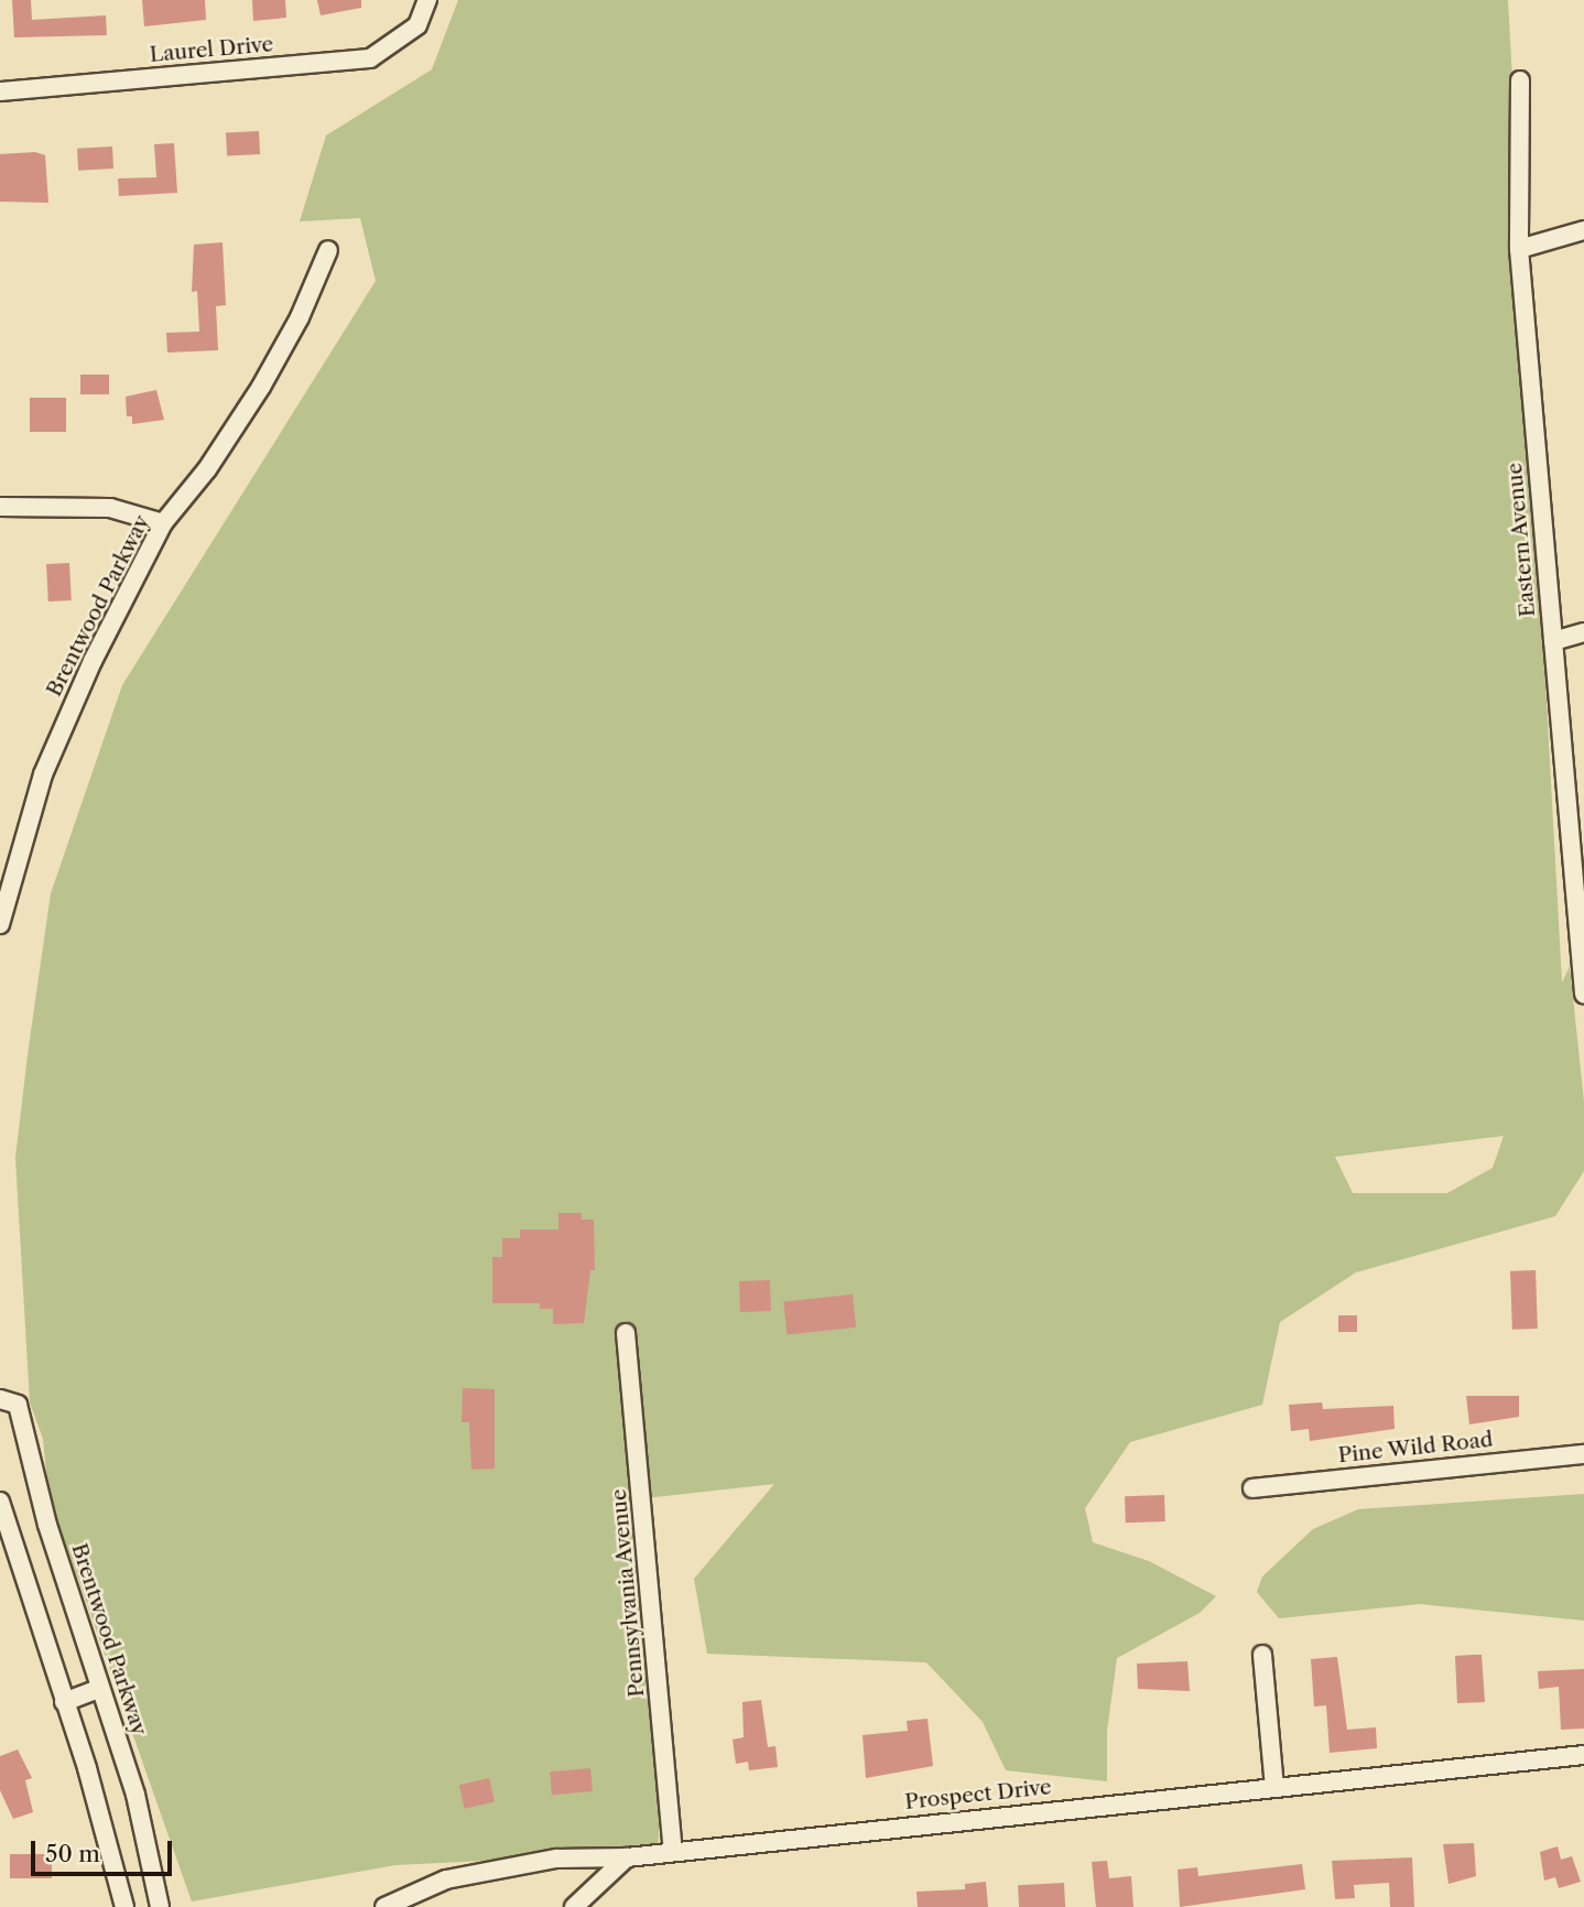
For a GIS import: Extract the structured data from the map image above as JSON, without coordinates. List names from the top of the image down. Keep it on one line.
{"streets":{"street":["Laurel Drive","Eastern Avenue","Brentwood Parkway","Pine Wild Road","Pennsylvania Avenue","Prospect Drive"]},"crossings":[["Pennsylvania Avenue","Prospect Drive"]],"scale_bar":"50 m"}
